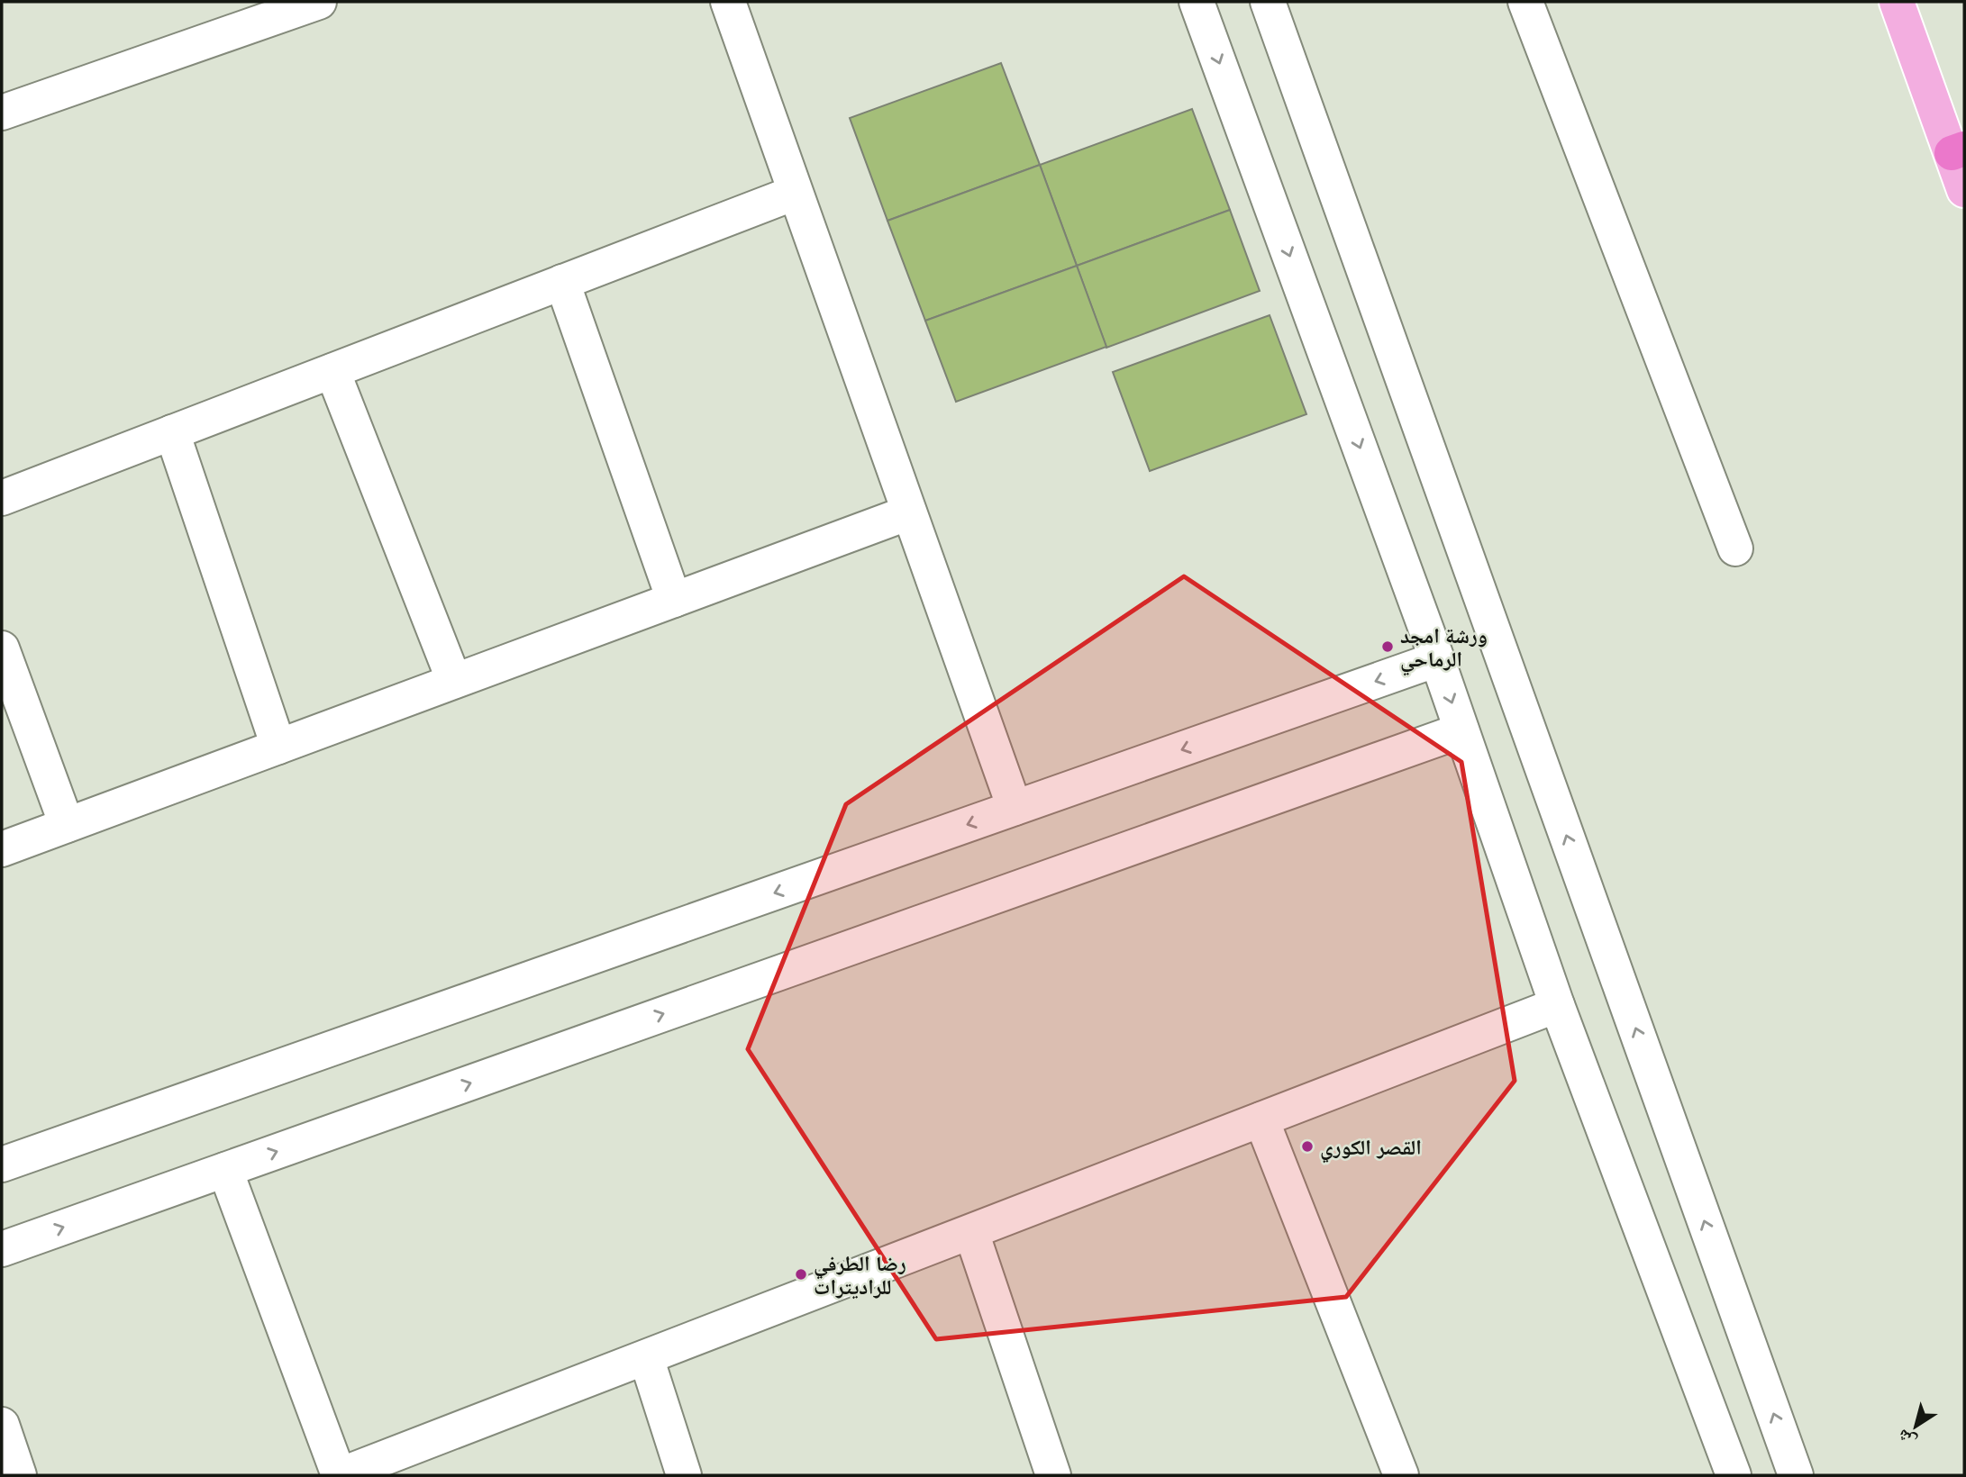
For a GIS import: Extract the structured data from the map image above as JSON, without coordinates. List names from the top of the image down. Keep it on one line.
{"places":["ورشة امجد الرماحي","القصر الكوري","رضا الطرفي للراديترات"],"north":"bottom left"}
